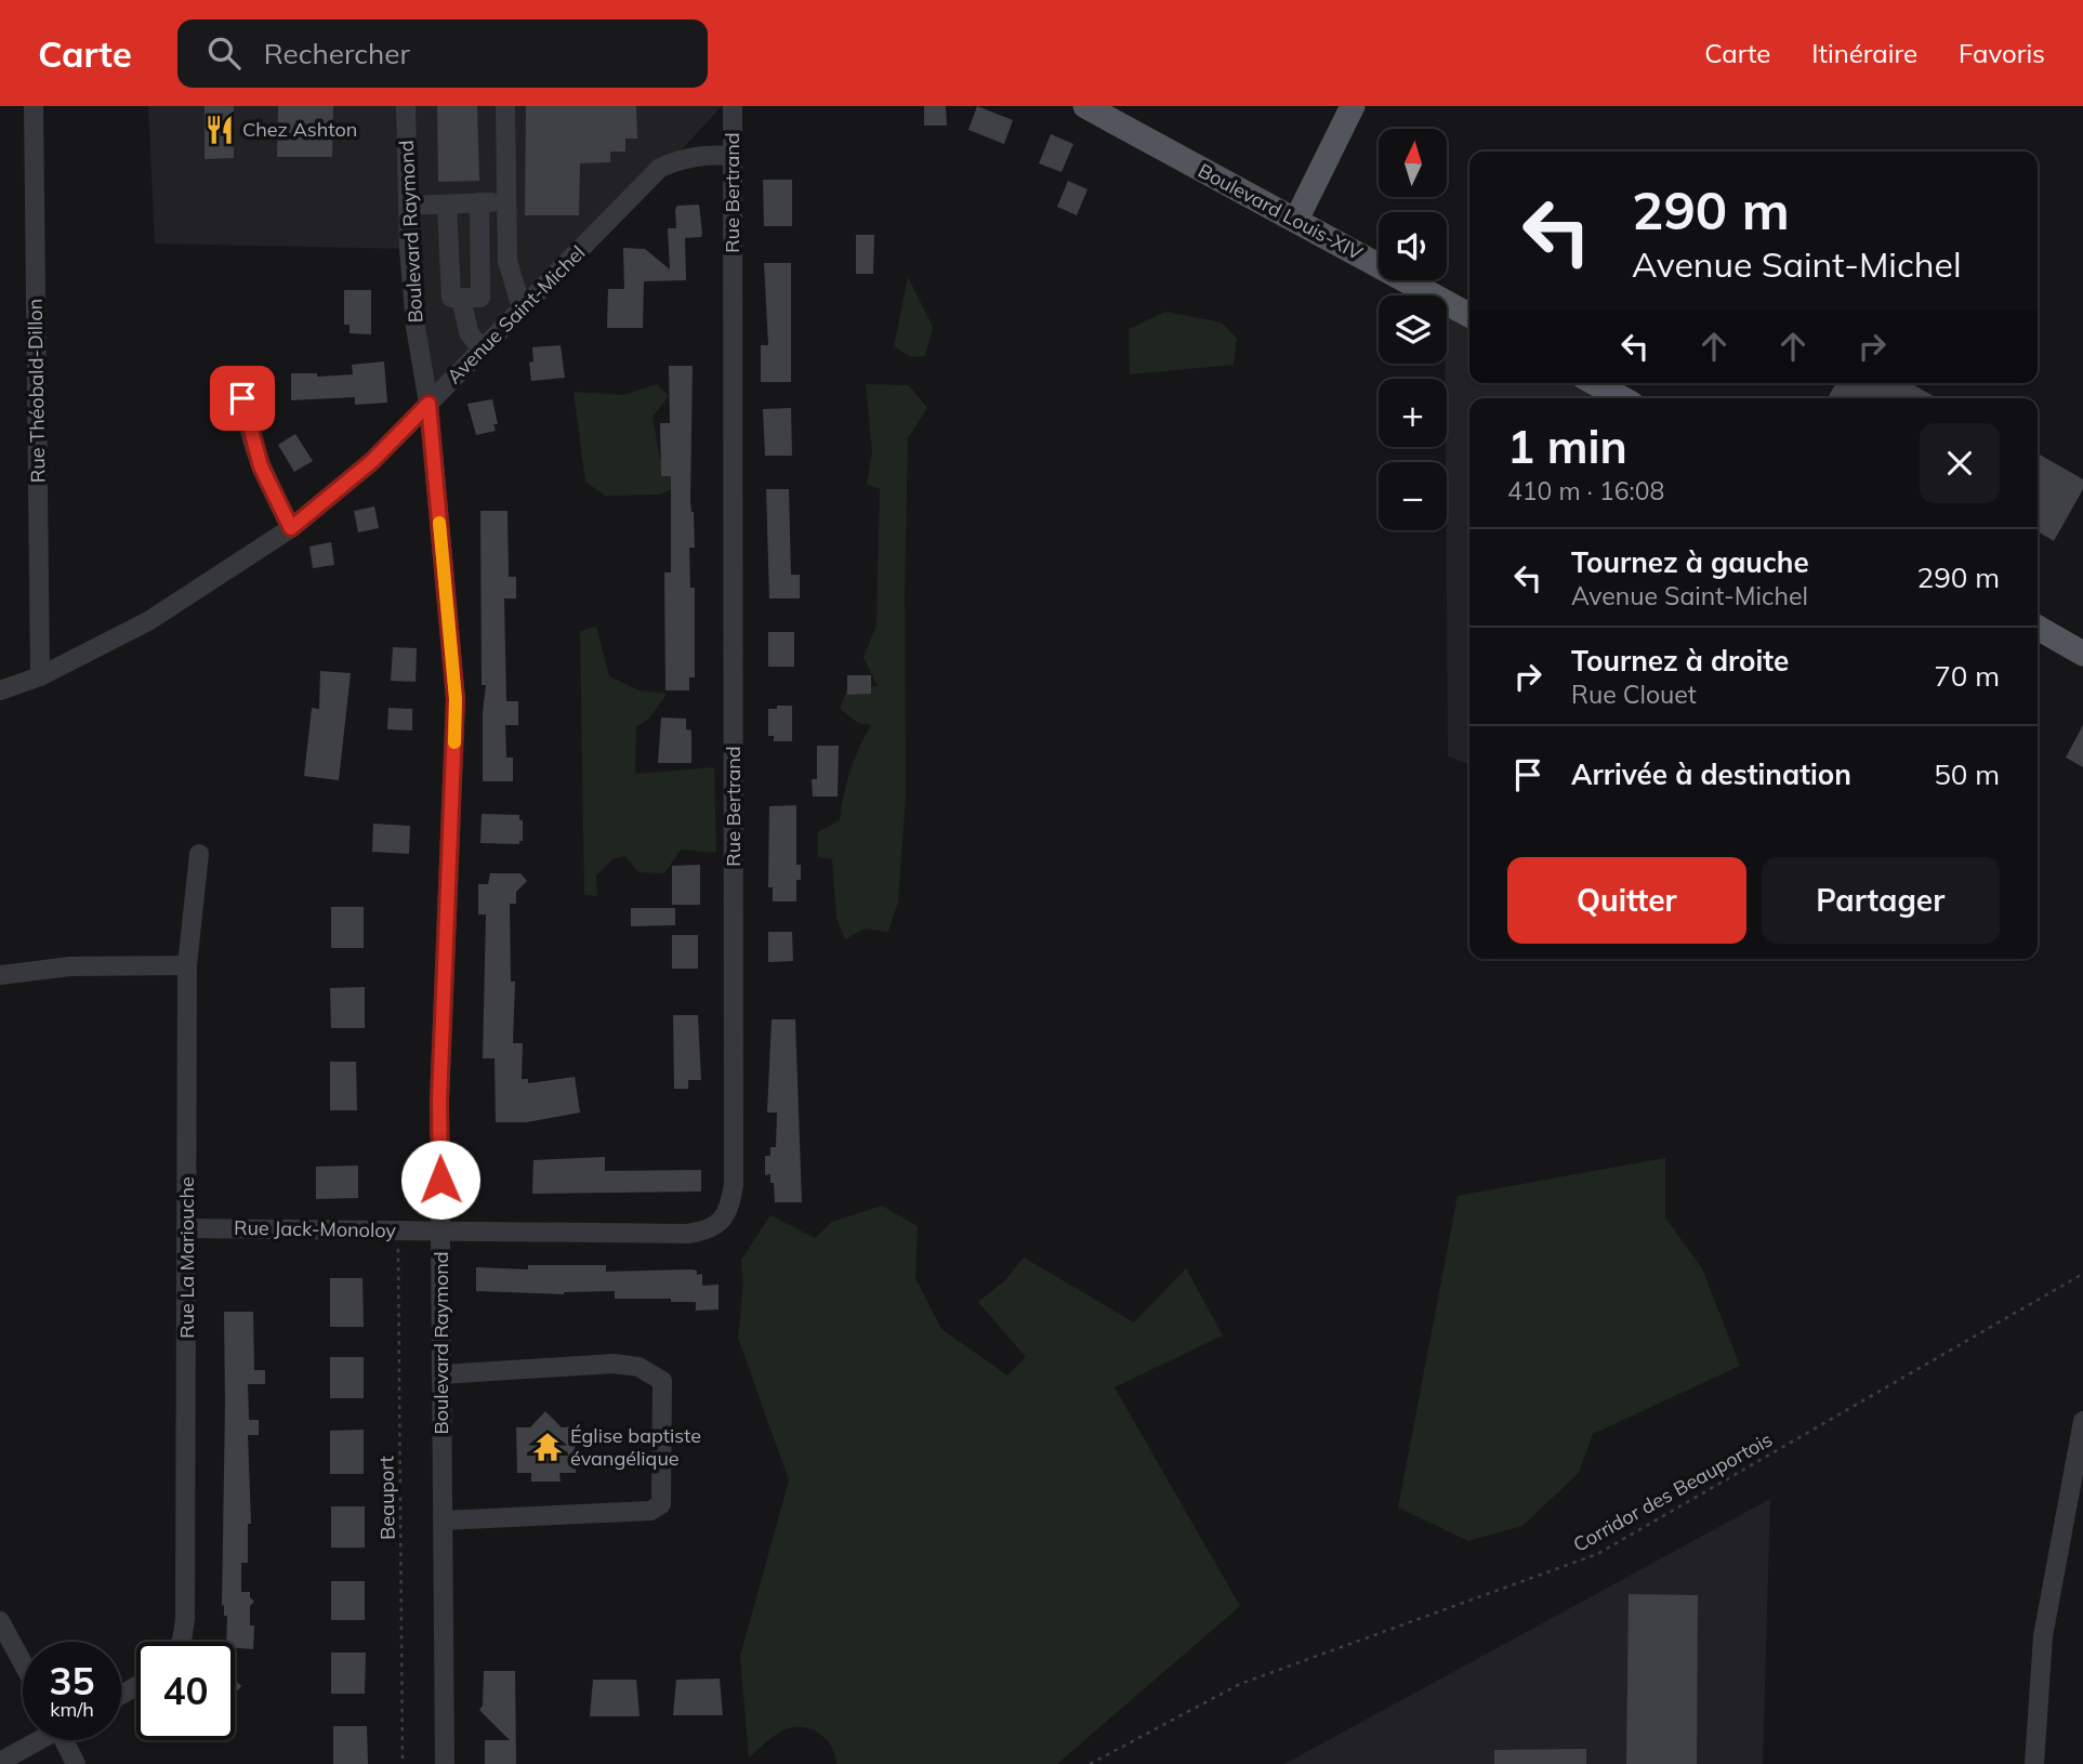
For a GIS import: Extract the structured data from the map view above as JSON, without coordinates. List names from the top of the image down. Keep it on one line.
{"streets":{"main road":["Boulevard Louis-XIV"],"street":["Rue Bertrand","Boulevard Raymond","Avenue Saint-Michel","Rue Théobald-Dillon","Rue Jack-Monoloy","Rue La Mariouche"],"path":["Corridor des Beauportois","Beauport"]},"crossings":[["Rue Bertrand","Boulevard Raymond"],["Rue Bertrand","Avenue Saint-Michel"],["Rue Bertrand","Rue Jack-Monoloy"],["Boulevard Raymond","Avenue Saint-Michel"],["Boulevard Raymond","Rue Jack-Monoloy"],["Avenue Saint-Michel","Rue Théobald-Dillon"],["Rue Jack-Monoloy","Rue La Mariouche"],["Rue Jack-Monoloy","Beauport"]],"places":{"restaurant":["Chez Ashton"],"temple":["Église baptiste évangélique"]},"north":"top","page":{"header":"Carte","search":"Rechercher","nav":["Carte","Itinéraire","Favoris"],"map_buttons":["+","−"],"turn":["290 m","Avenue Saint-Michel"],"heading":["1 min","410 m · 16:08"],"list":[{"name":"Tournez à gauche","note":"Avenue Saint-Michel","value":"290 m"},{"name":"Tournez à droite","note":"Rue Clouet","value":"70 m"},{"name":"Arrivée à destination","value":"50 m"}],"buttons":["Quitter","Partager"],"speed":"35 km/h","limit":"40"}}
